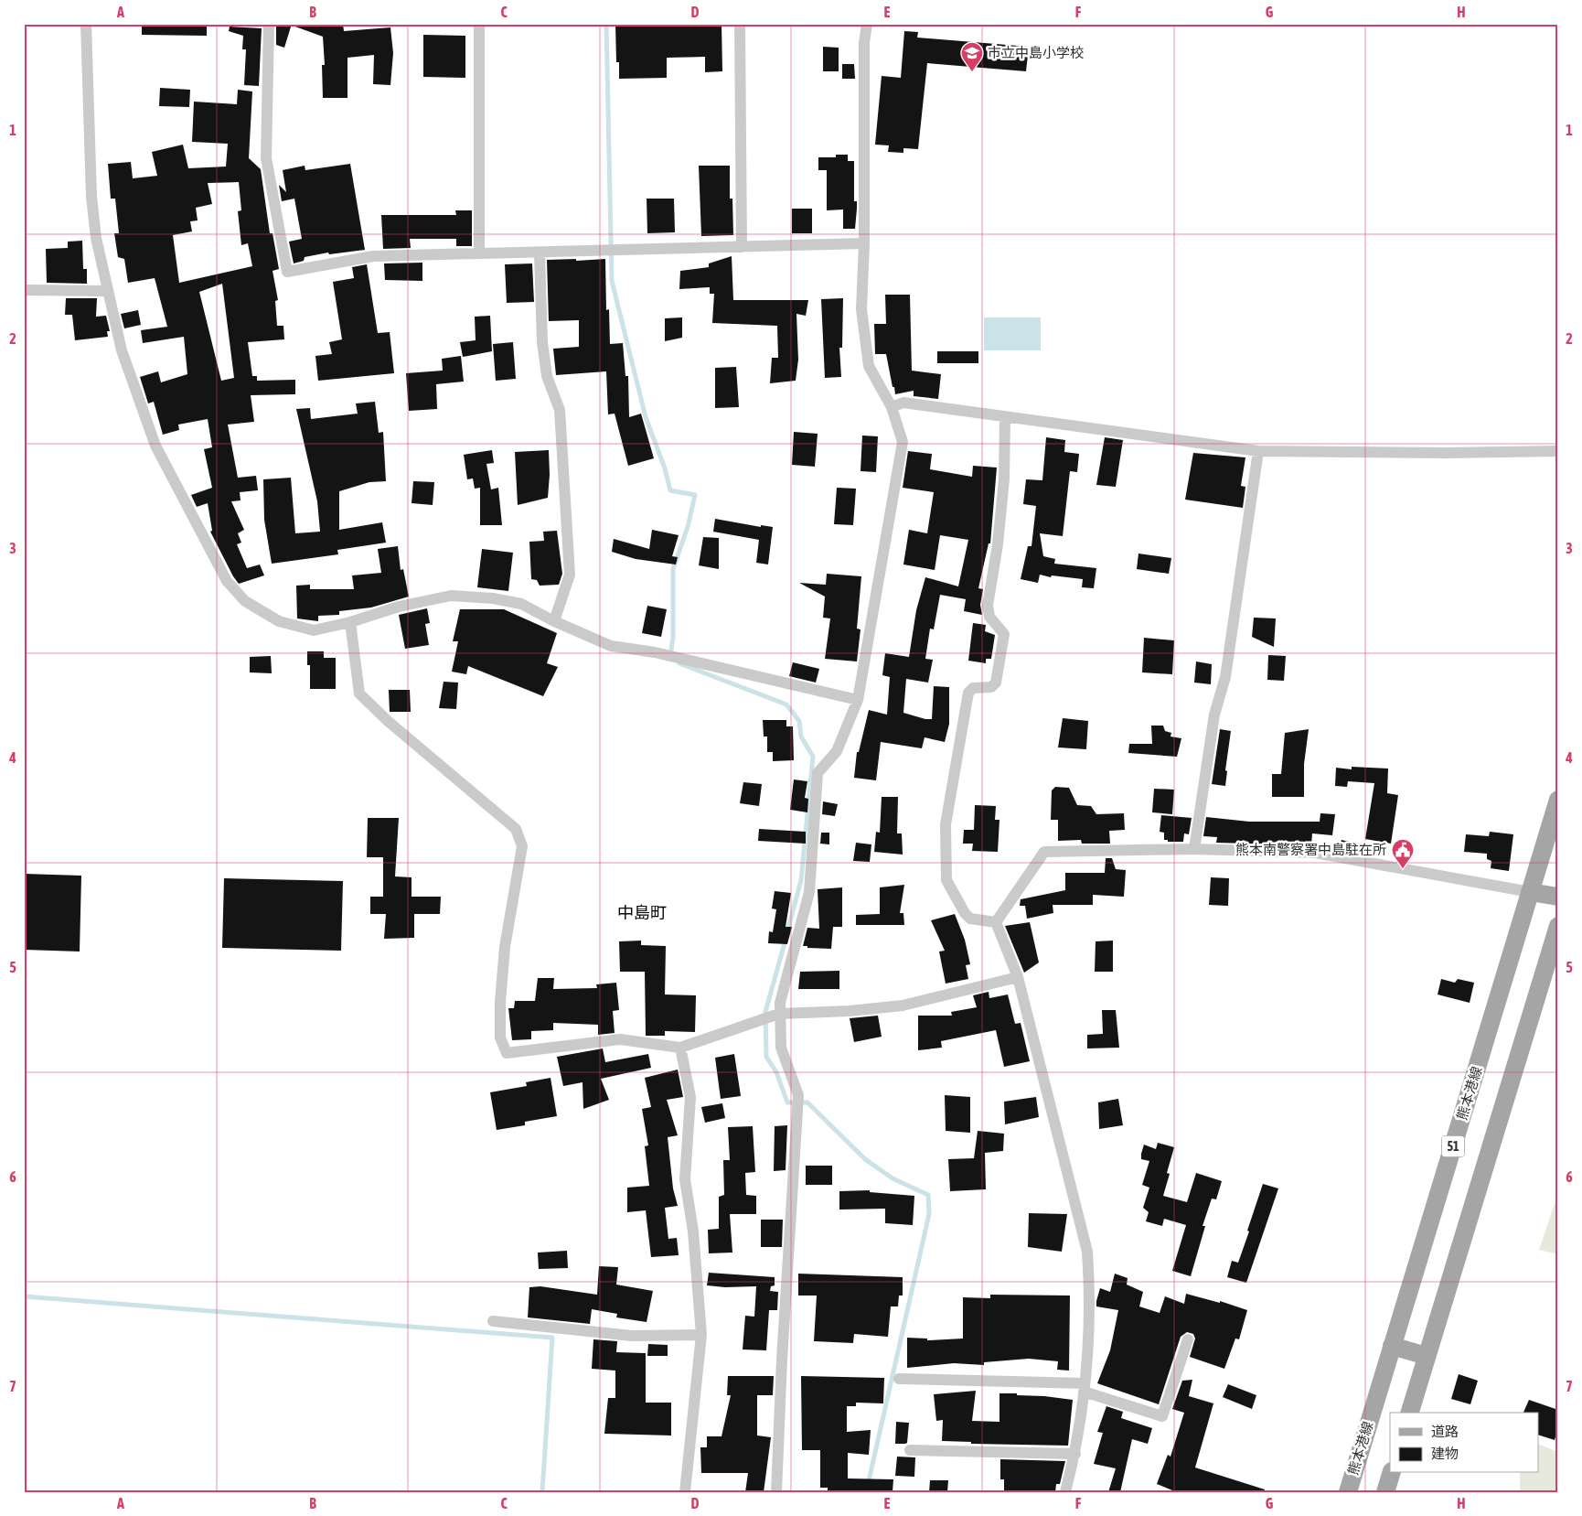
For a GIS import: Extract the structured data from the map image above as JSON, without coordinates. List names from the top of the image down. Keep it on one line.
{"streets":{"main road":["熊本港線","51"]},"districts":["中島町"],"places":{"school or university":["市立中島小学校"],"public building":["熊本南警察署中島駐在所"]},"legend":["道路","建物"],"grid":{"columns":["A","B","C","D","E","F","G","H"],"rows":["1","2","3","4","5","6","7"]}}
